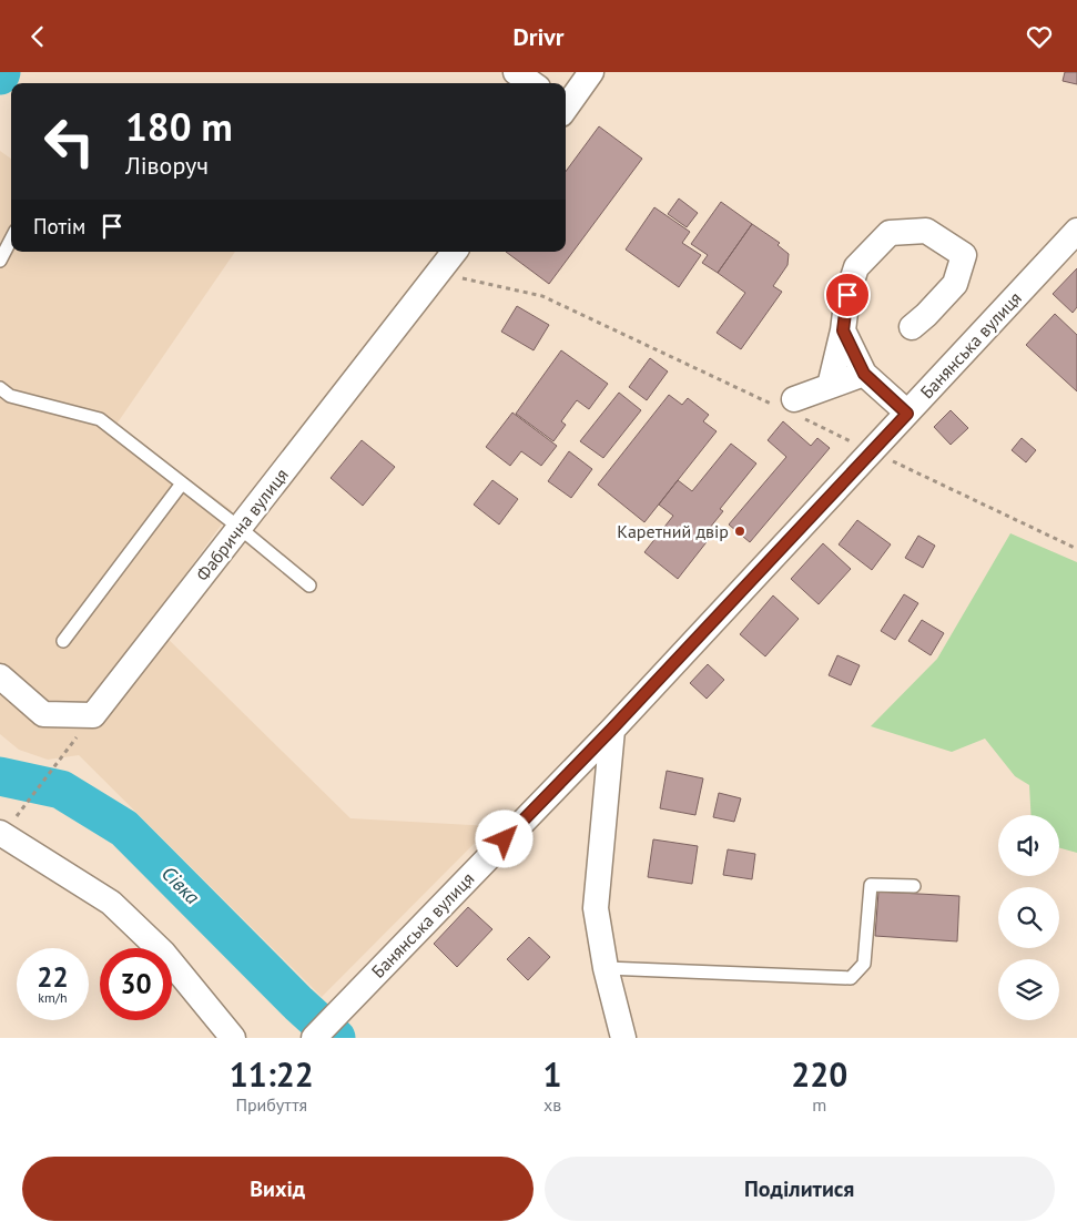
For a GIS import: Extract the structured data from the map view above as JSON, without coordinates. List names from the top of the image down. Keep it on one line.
{"streets":{"street":["Банянська вулиця","Фабрична вулиця"]},"water":["Сівка"],"places":["Каретний двір"],"page":{"header":"Drivr","turn":["180 m","Ліворуч"],"then":"Потім","speed":"22 km/h","limit":"30","eta":["11:22","Прибуття","1","хв","220","m"],"buttons":["Вихід","Поділитися"]}}
